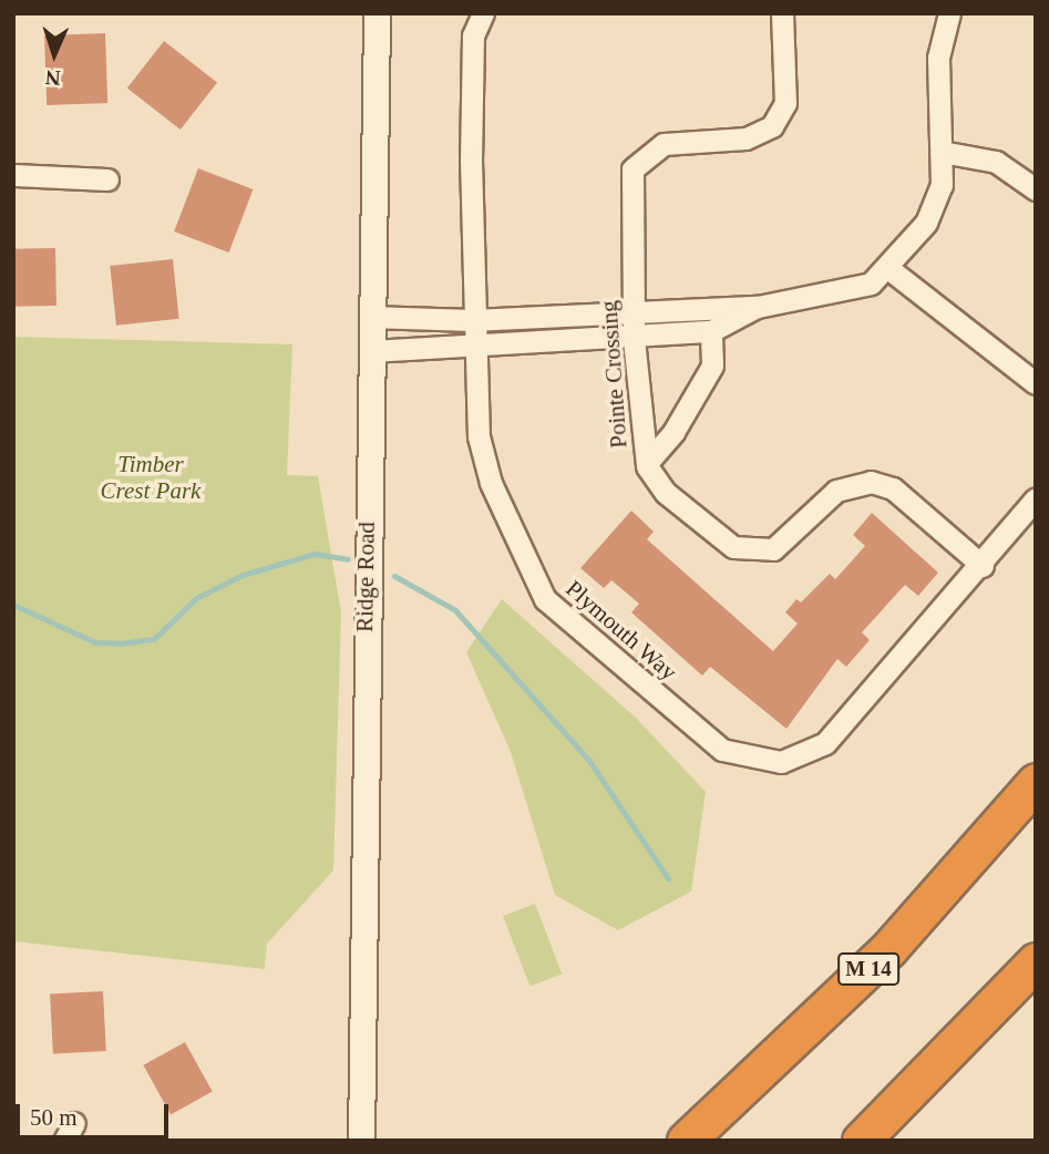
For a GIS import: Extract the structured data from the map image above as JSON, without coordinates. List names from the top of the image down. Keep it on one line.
{"streets":{"highway":["M 14"],"street":["Pointe Crossing","Ridge Road","Plymouth Way"]},"crossings":[["Pointe Crossing","Plymouth Way"]],"parks":["Timber Crest Park"],"scale_bar":"50 m","north":"bottom"}
